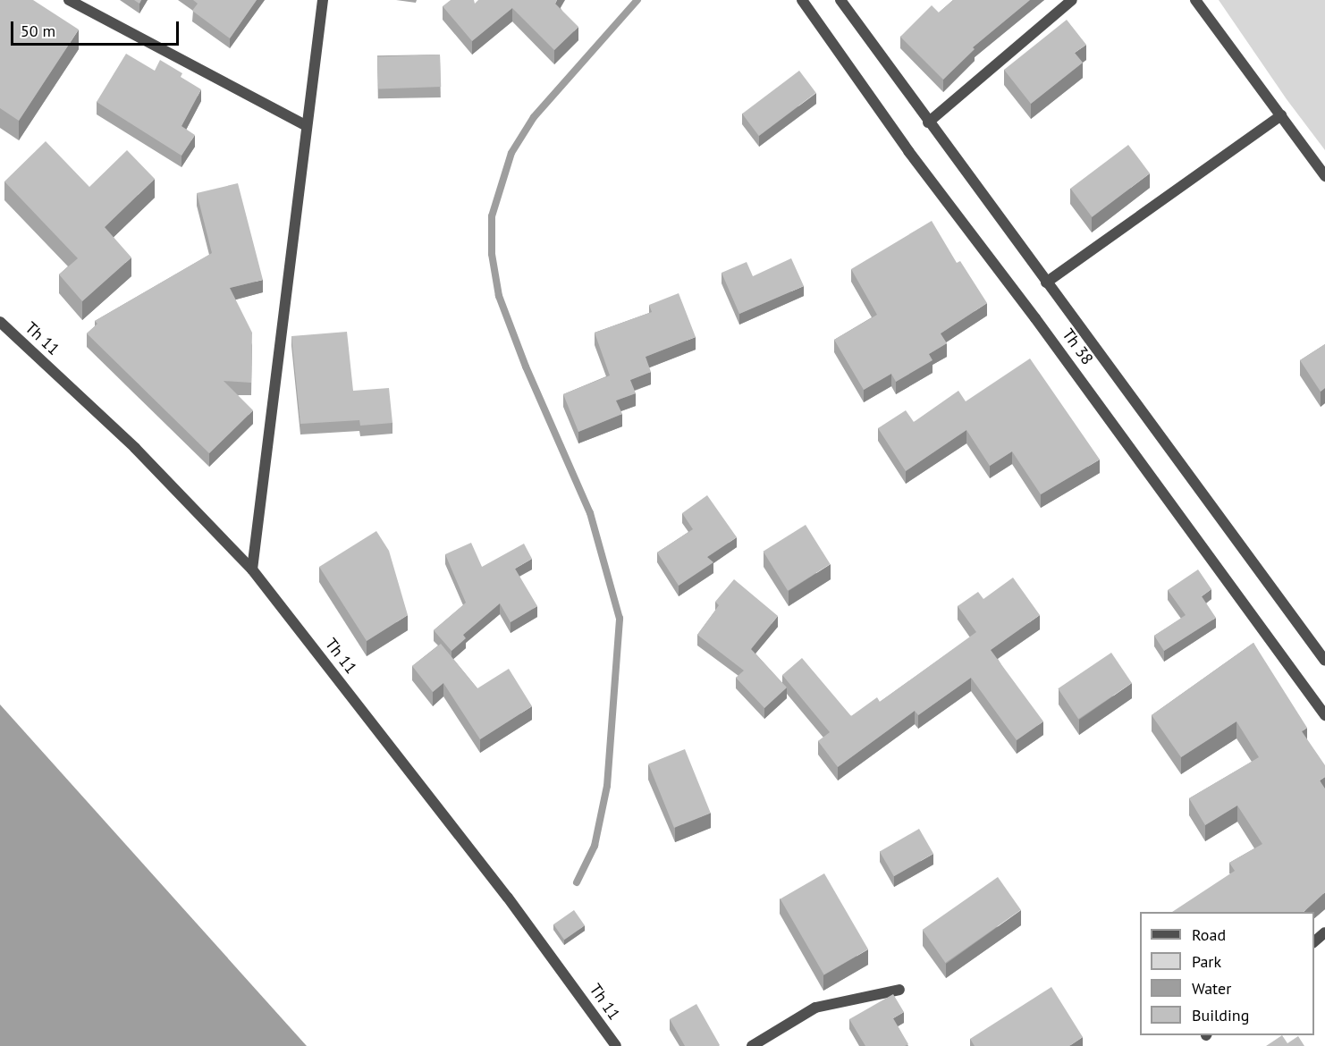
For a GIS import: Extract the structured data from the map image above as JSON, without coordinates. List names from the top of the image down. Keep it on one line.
{"streets":{"street":["Th 11","Th 38"]},"legend":["Road","Park","Water","Building"],"scale_bar":"50 m"}
